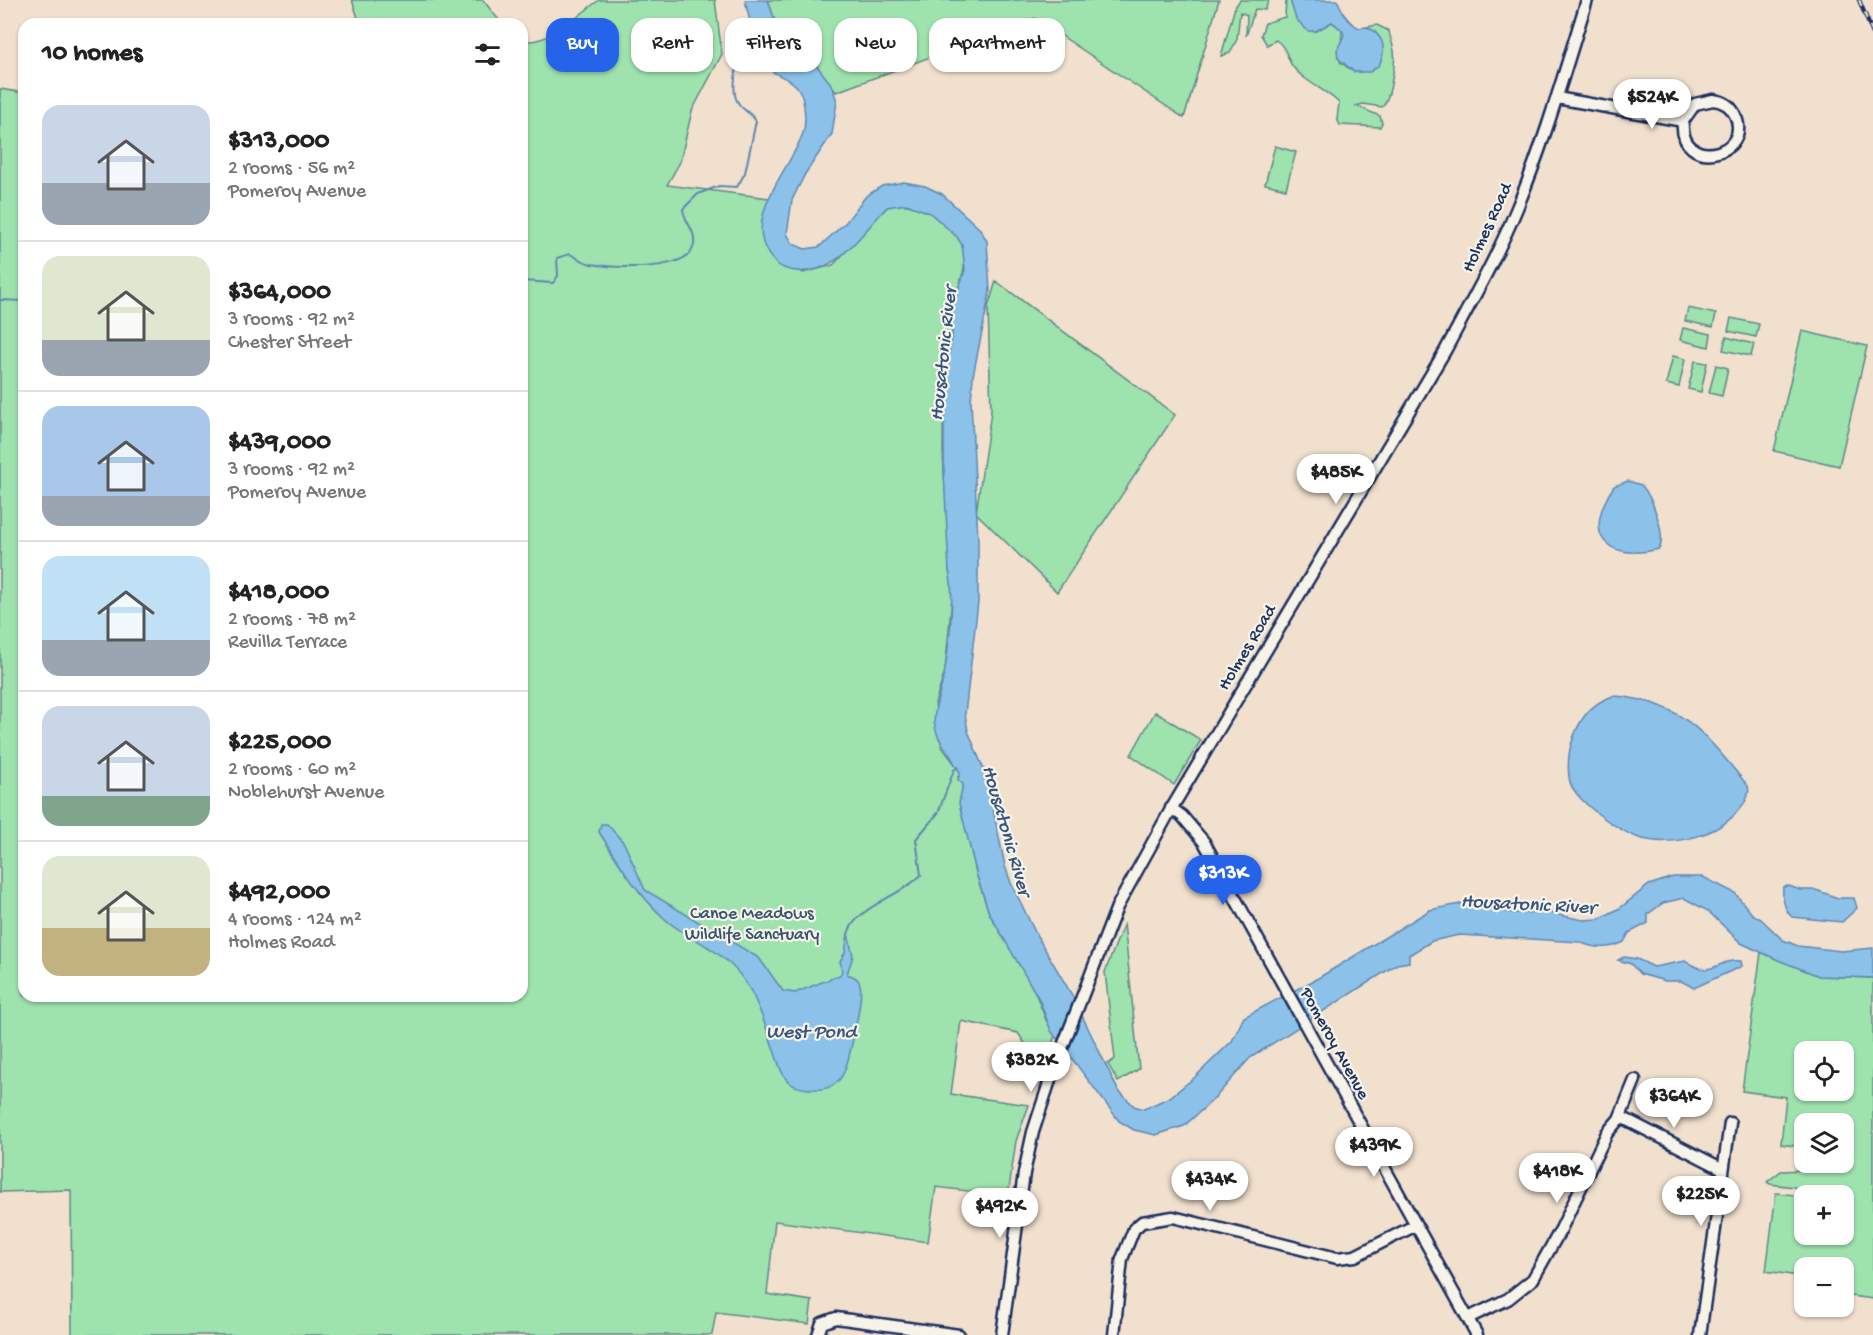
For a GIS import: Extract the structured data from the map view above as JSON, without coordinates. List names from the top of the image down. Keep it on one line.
{"streets":{"street":["Holmes Road","Pomeroy Avenue"]},"crossings":[["Holmes Road","Pomeroy Avenue"]],"water":["Housatonic River","West Pond"],"parks":["Canoe Meadows Wildlife Sanctuary"],"page":{"chip":["Buy","Rent","Filters","New","Apartment"],"heading":"10 homes","price":["$524K","$485K","$313K","$382K","$364K","$439K","$418K","$434K","$225K","$492K"],"list":[{"name":"$313,000","note":"2 rooms · 56 m² · Pomeroy Avenue"},{"name":"$364,000","note":"3 rooms · 92 m² · Chester Street"},{"name":"$439,000","note":"3 rooms · 92 m² · Pomeroy Avenue"},{"name":"$418,000","note":"2 rooms · 78 m² · Revilla Terrace"},{"name":"$225,000","note":"2 rooms · 60 m² · Noblehurst Avenue"},{"name":"$492,000","note":"4 rooms · 124 m² · Holmes Road"}],"map_buttons":["+","−"]}}
